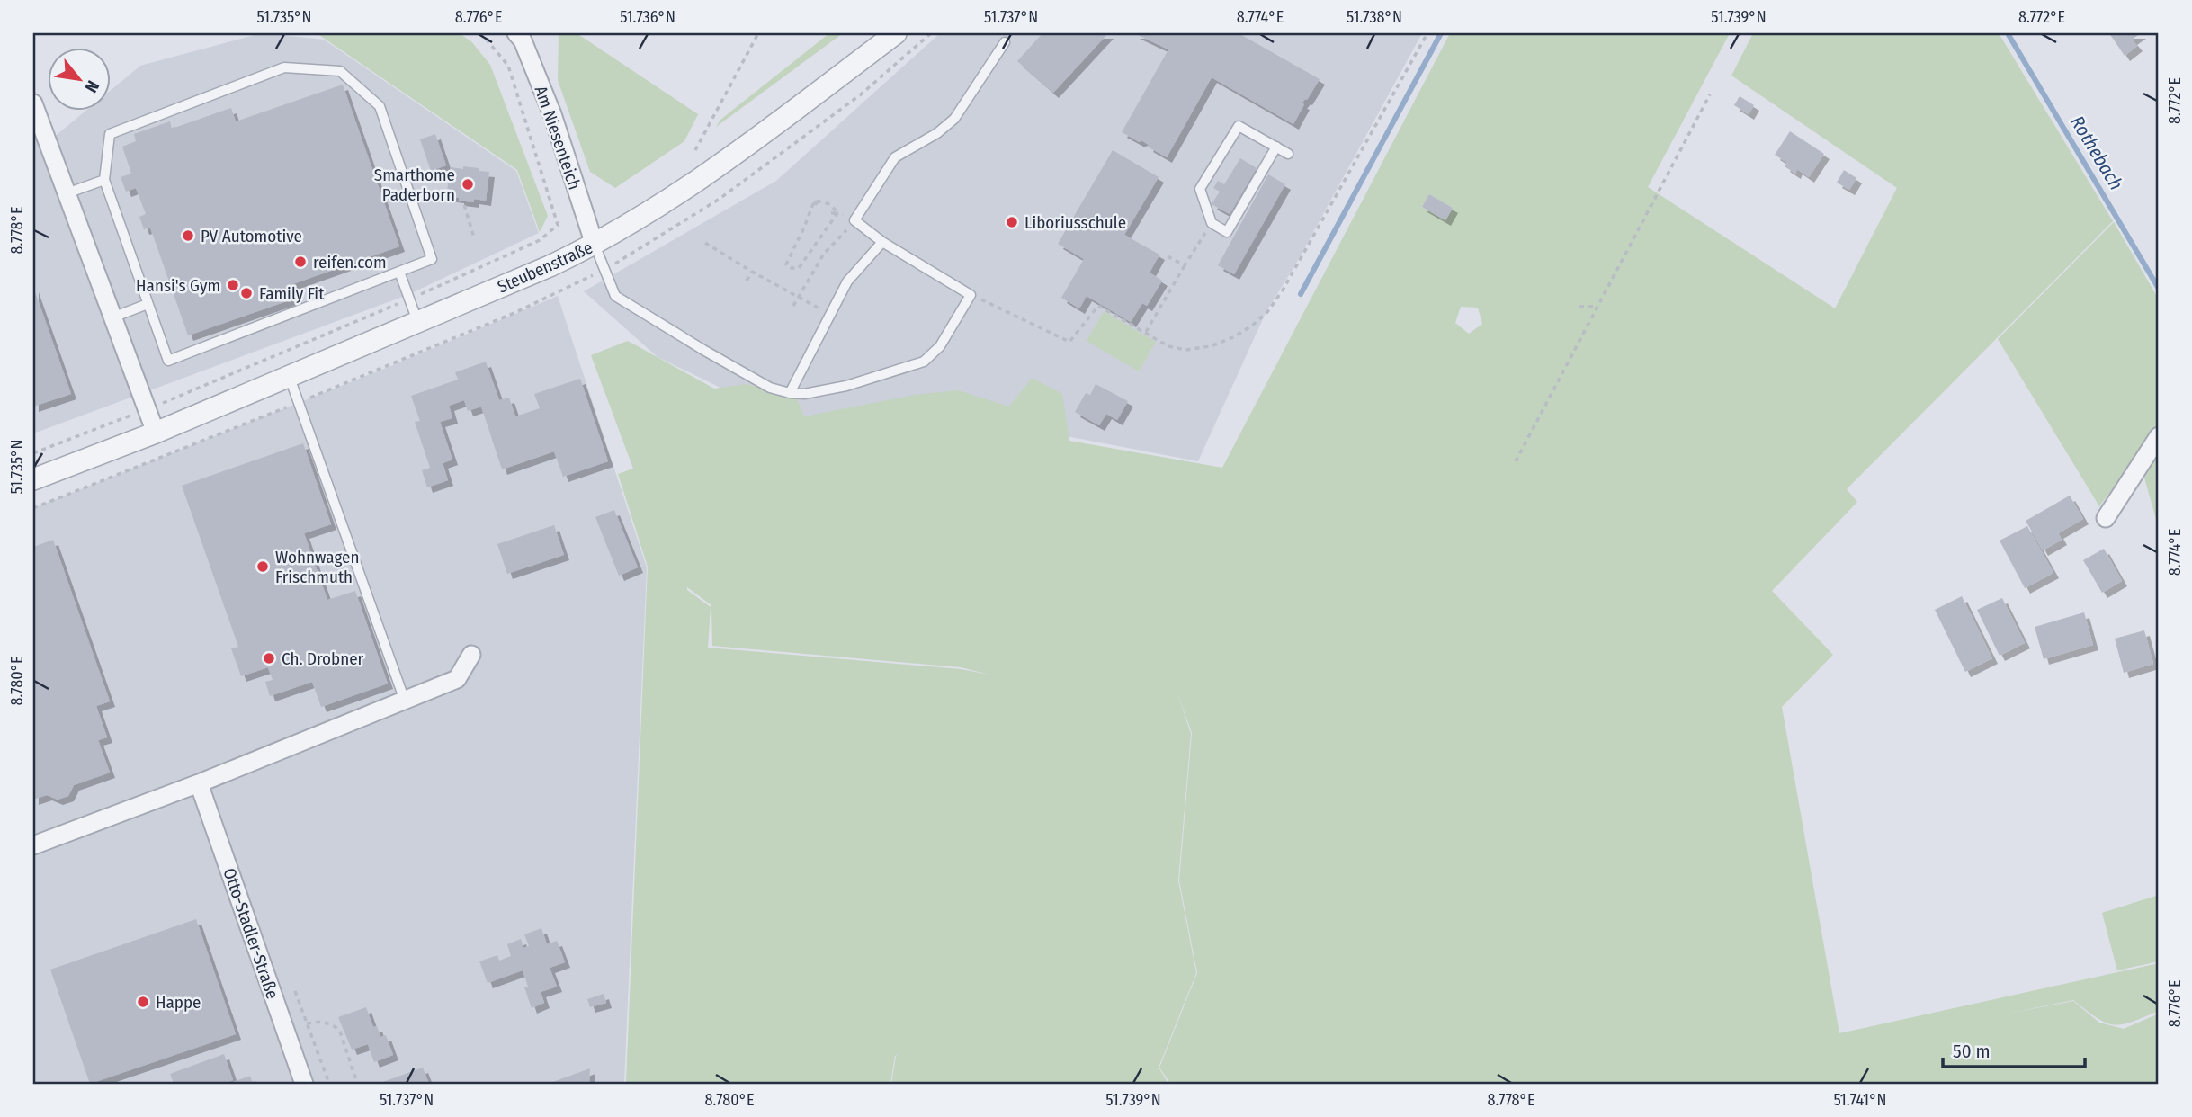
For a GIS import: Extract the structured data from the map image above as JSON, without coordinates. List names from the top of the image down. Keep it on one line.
{"streets":{"street":["Am Niesenteich","Steubenstraße","Otto-Stadler-Straße"]},"crossings":[["Am Niesenteich","Steubenstraße"]],"water":["Rothebach"],"places":["Smarthome Paderborn","Liboriusschule","PV Automotive","reifen.com","Hansi's Gym","Family Fit","Wohnwagen Frischmuth","Ch. Drobner","Happe"],"scale_bar":"50 m","north":"bottom right","coordinates":["51.735°N","8.776°E","51.736°N","51.737°N","8.774°E","51.738°N","51.739°N","8.772°E","8.778°E","8.780°E","51.741°N"]}
